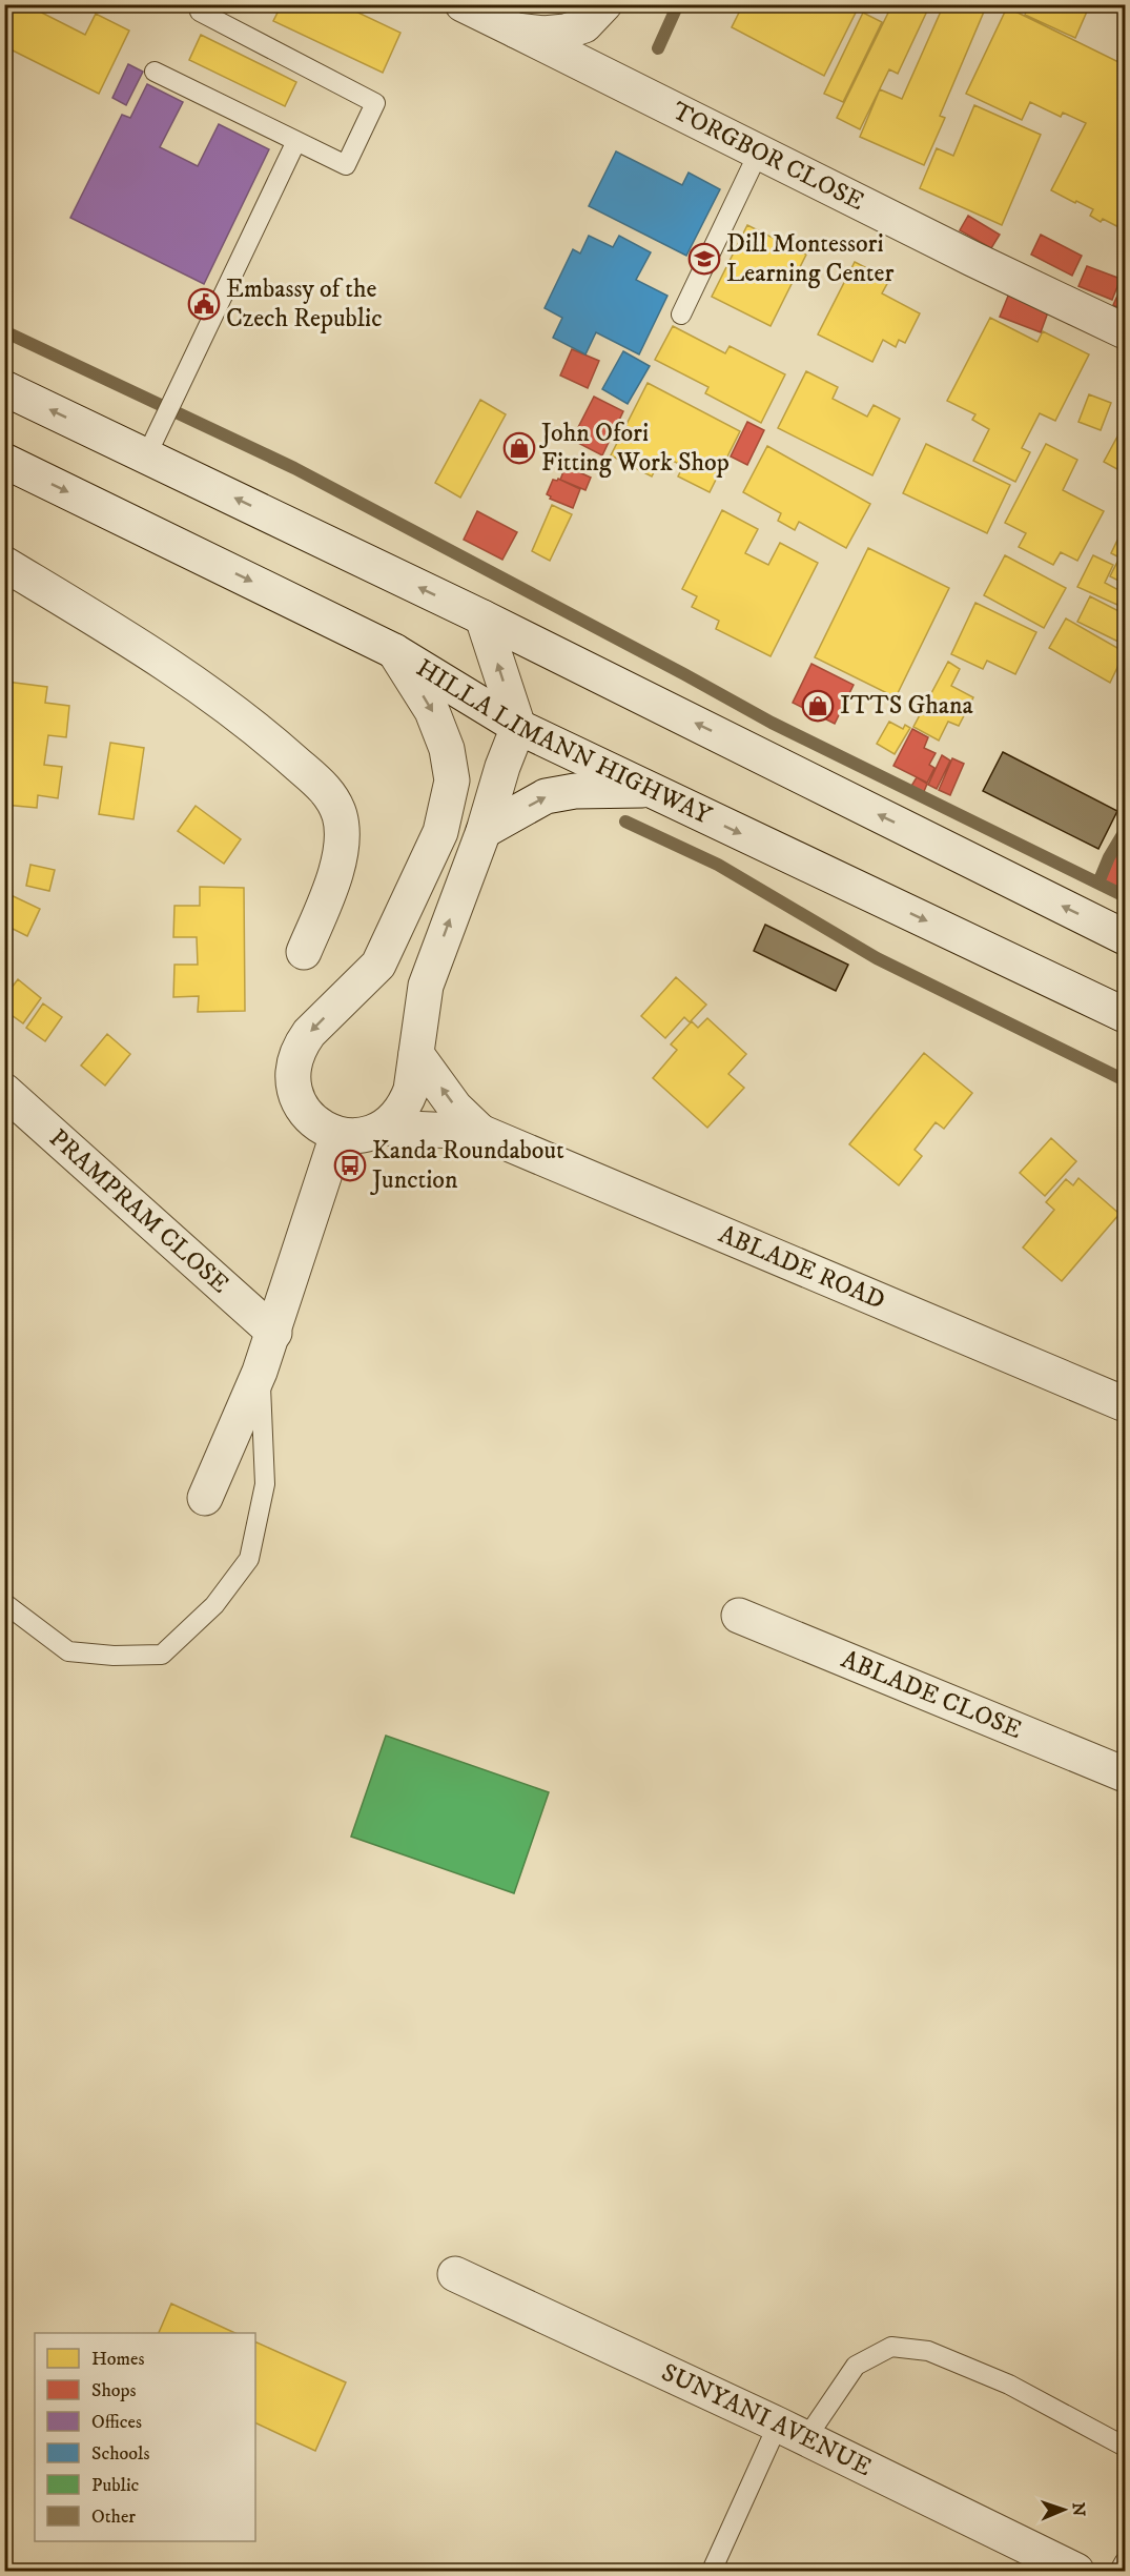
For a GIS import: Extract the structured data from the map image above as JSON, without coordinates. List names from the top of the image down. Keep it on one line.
{"streets":{"street":["TORGBOR CLOSE","HILLA LIMANN HIGHWAY","PRAMPRAM CLOSE","ABLADE ROAD","ABLADE CLOSE","SUNYANI AVENUE"]},"places":{"school or university":["Dill Montessori Learning Center"],"public building":["Embassy of the Czech Republic"],"shop":["John Ofori Fitting Work Shop","ITTS Ghana"],"bus stop":["Kanda Roundabout Junction"]},"legend":["Homes","Shops","Offices","Schools","Public","Other"],"north":"right"}
